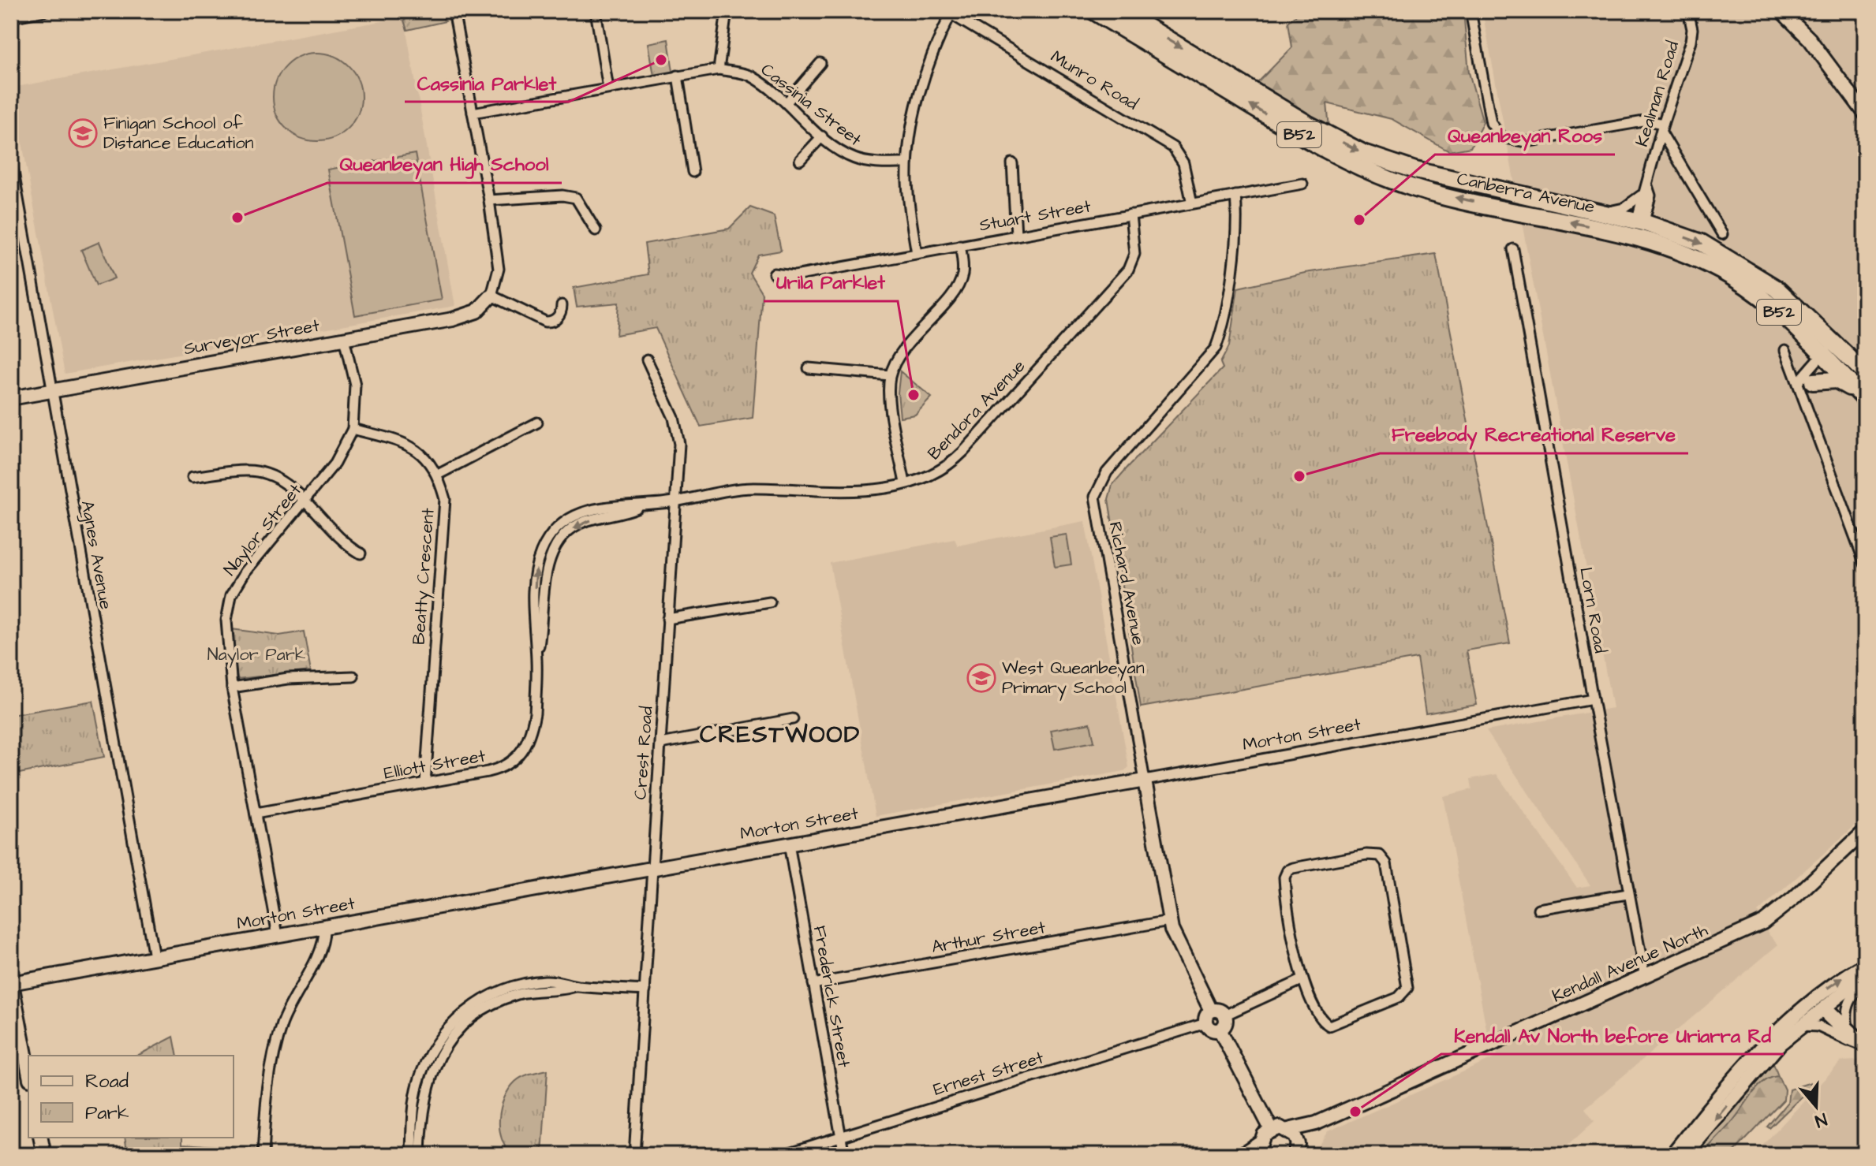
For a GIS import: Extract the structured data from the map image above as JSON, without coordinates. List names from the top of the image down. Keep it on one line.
{"streets":{"highway":["B52","Canberra Avenue"],"street":["Munro Road","Kealman Road","Cassinia Street","Stuart Street","Surveyor Street","Bendora Avenue","Naylor Street","Agnes Avenue","Beatty Crescent","Richard Avenue","Lorn Road","Morton Street","Crest Road","Elliott Street","Arthur Street","Kendall Avenue North","Frederick Street","Ernest Street"]},"crossings":[["Munro Road","Stuart Street"],["Kealman Road","Canberra Avenue"],["Stuart Street","Bendora Avenue"],["Stuart Street","Richard Avenue"],["Surveyor Street","Naylor Street"],["Surveyor Street","Agnes Avenue"],["Bendora Avenue","Crest Road"],["Bendora Avenue","Elliott Street"],["Naylor Street","Beatty Crescent"],["Naylor Street","Morton Street"],["Naylor Street","Elliott Street"],["Agnes Avenue","Morton Street"],["Beatty Crescent","Elliott Street"],["Richard Avenue","Morton Street"],["Richard Avenue","Arthur Street"],["Richard Avenue","Ernest Street"],["Lorn Road","Morton Street"],["Lorn Road","Kendall Avenue North"],["Morton Street","Crest Road"],["Morton Street","Frederick Street"],["Crest Road","Elliott Street"],["Arthur Street","Frederick Street"],["Frederick Street","Ernest Street"]],"districts":["CRESTWOOD"],"parks":["Naylor Park"],"places":{"other":["Cassinia Parklet","Queanbeyan High School","Queanbeyan Roos","Urila Parklet","Freebody Recreational Reserve","Kendall Av North before Uriarra Rd"],"school or university":["Finigan School of Distance Education","West Queanbeyan Primary School"]},"legend":["Road","Park"],"north":"bottom"}
